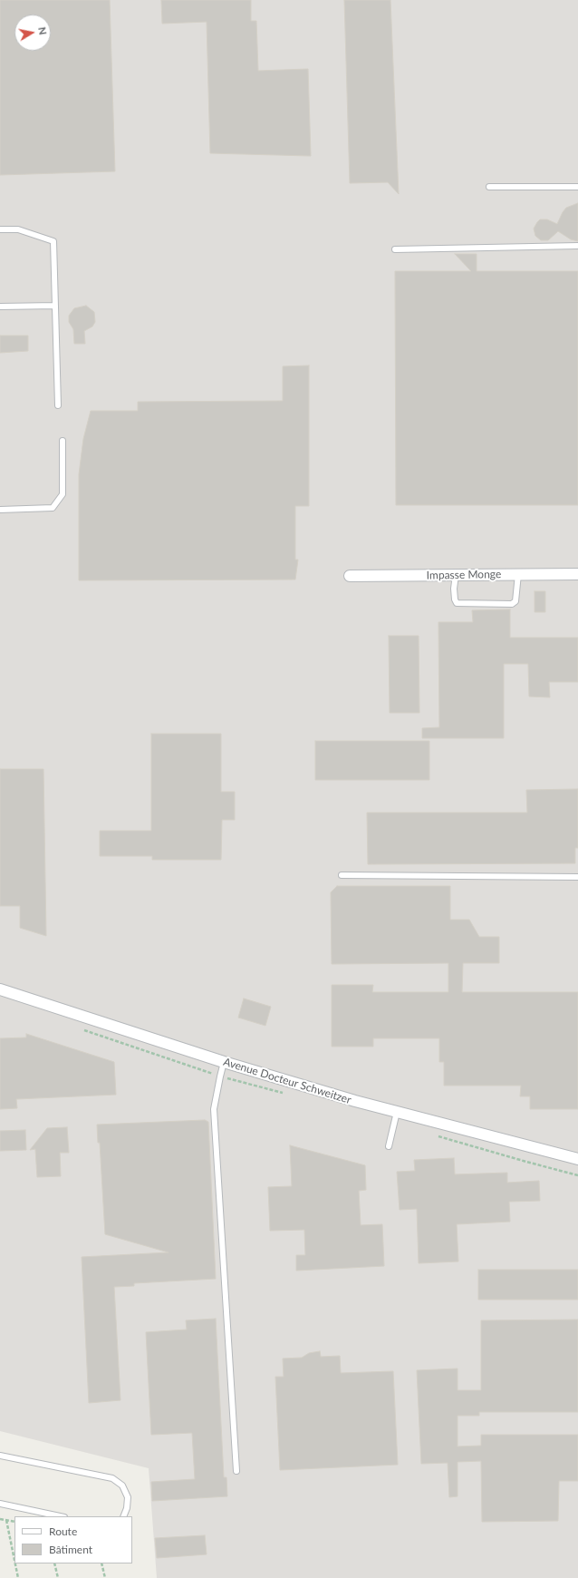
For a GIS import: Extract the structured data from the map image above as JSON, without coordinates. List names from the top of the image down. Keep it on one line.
{"streets":{"street":["Impasse Monge","Avenue Docteur Schweitzer"]},"legend":["Route","Bâtiment"],"north":"right"}
